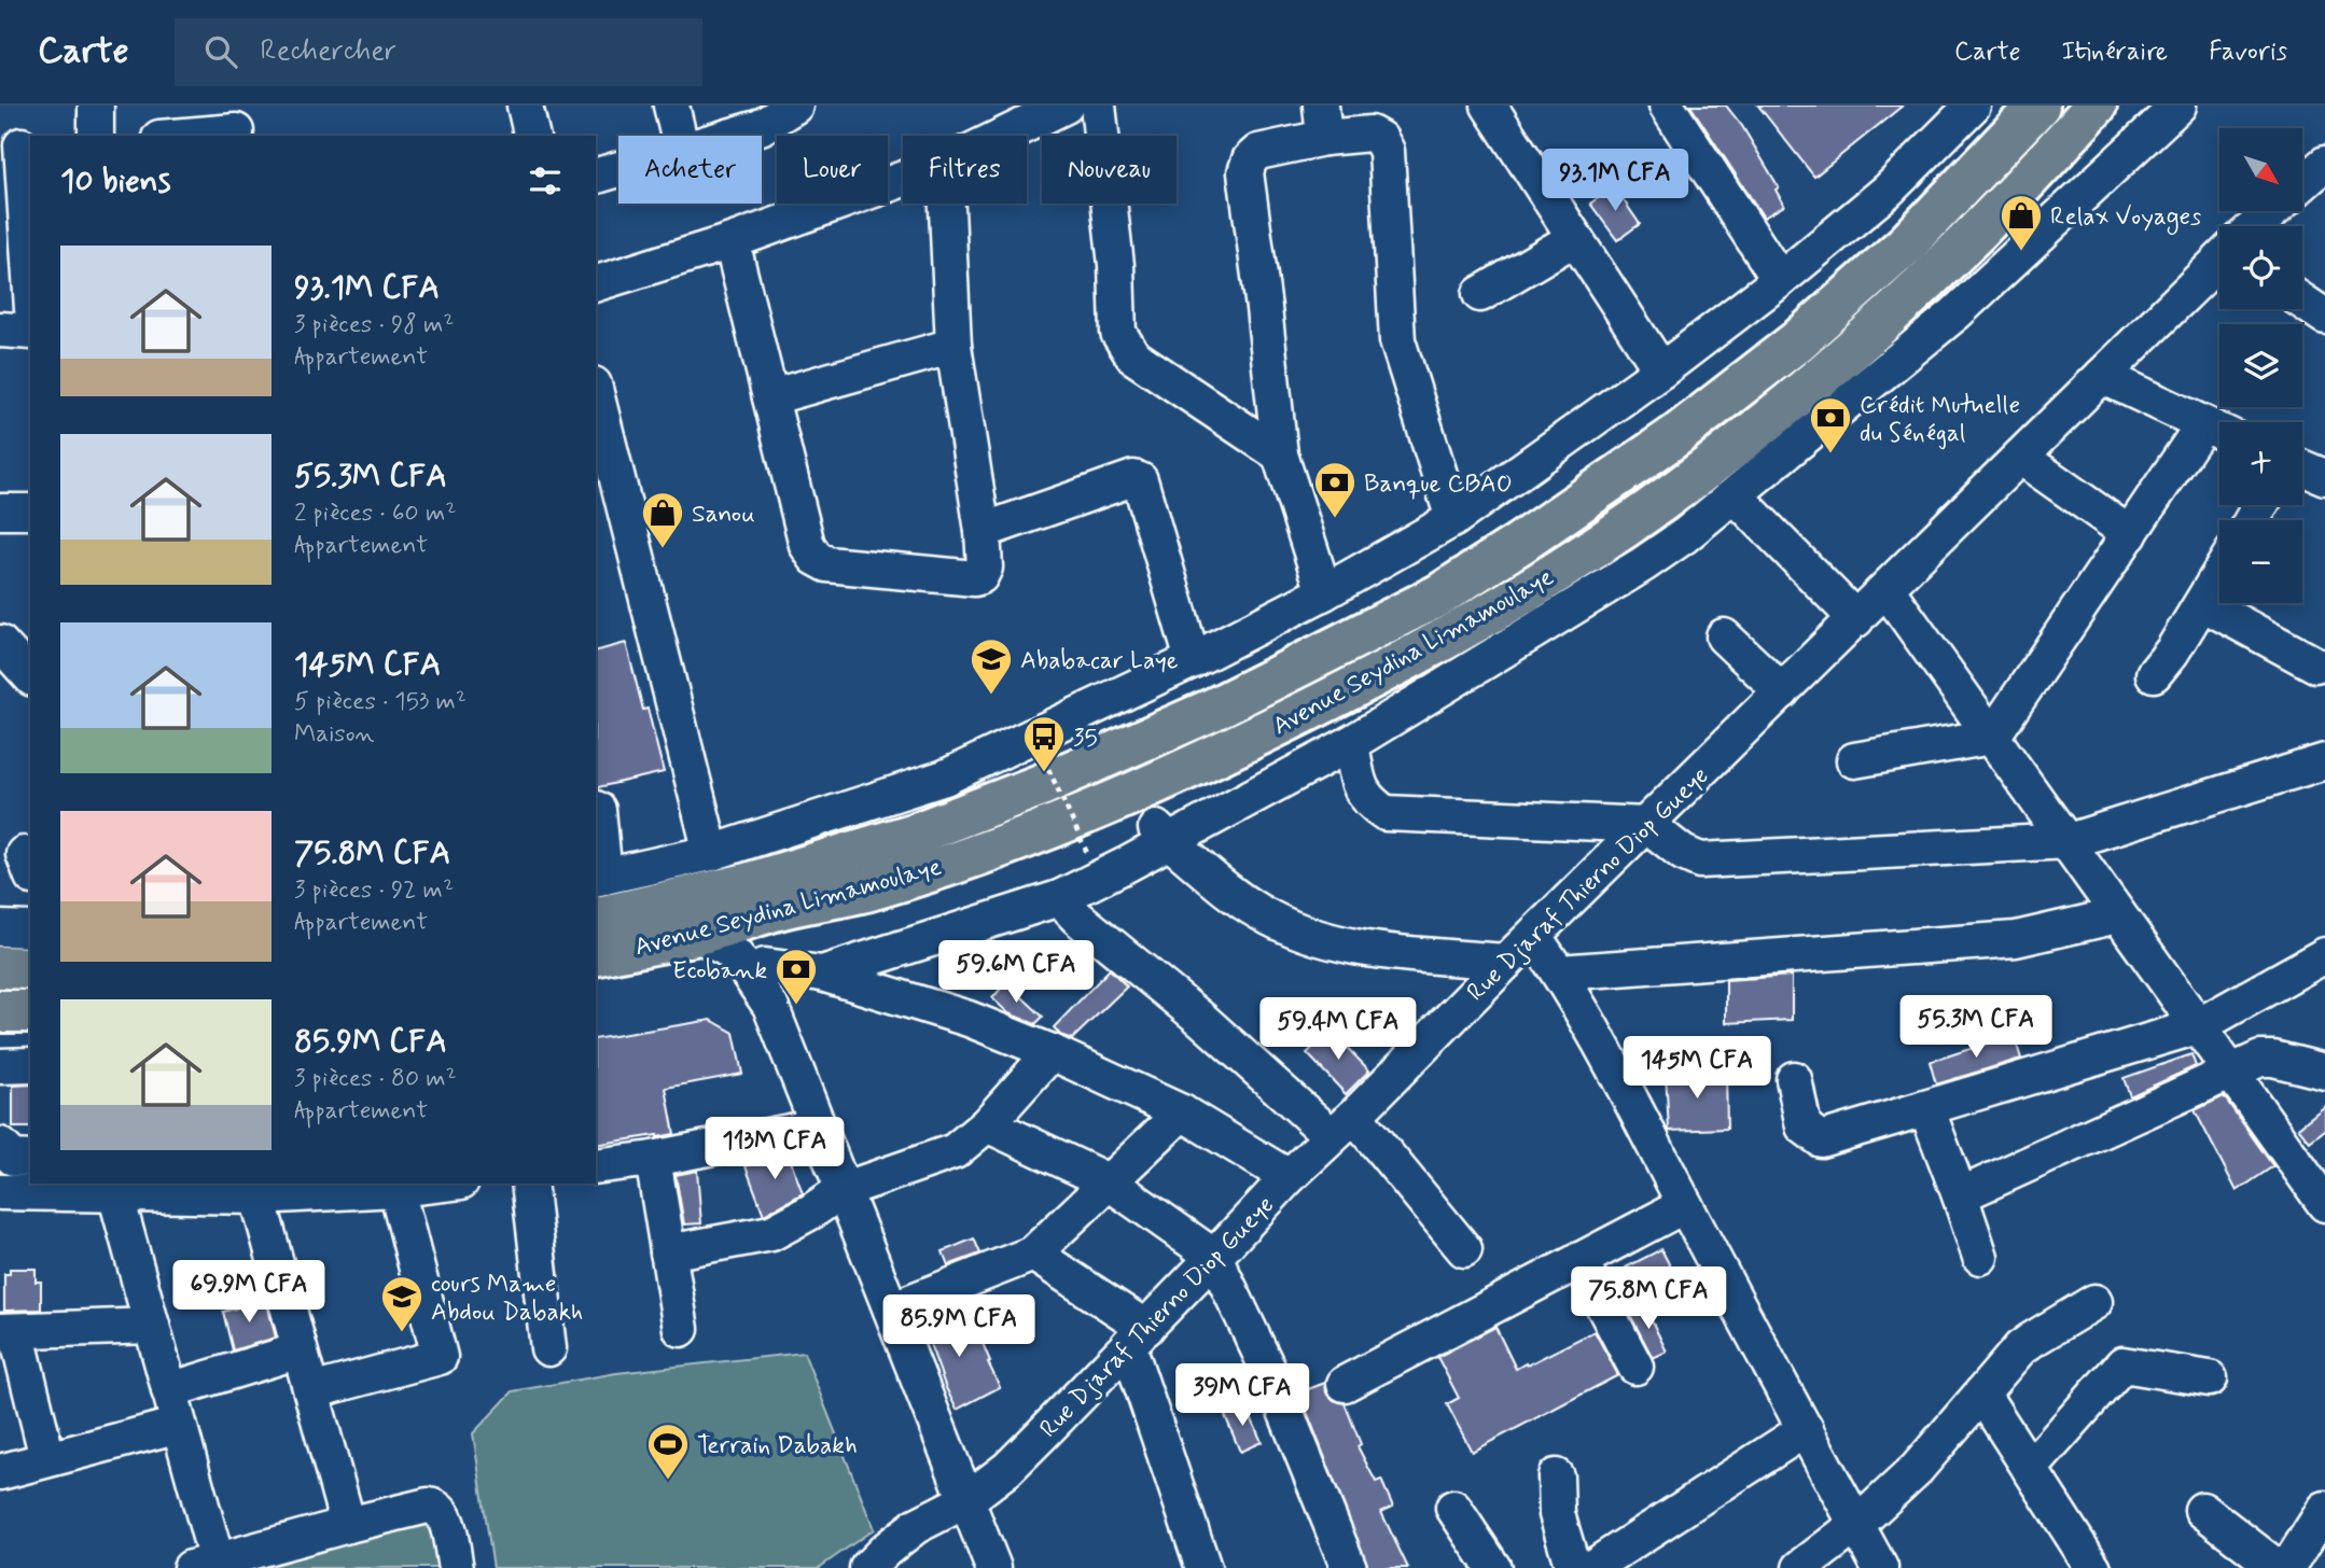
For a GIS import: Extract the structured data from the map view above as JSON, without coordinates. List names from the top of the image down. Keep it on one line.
{"streets":{"highway":["Avenue Seydina Limamoulaye"],"street":["Rue Djaraf Thierno Diop Gueye"]},"places":{"shop":["Relax Voyages","Sanou"],"bank":["Crédit Mutuelle du Sénégal","Banque CBAO","Ecobank"],"school or university":["Ababacar Laye","cours Mame Abdou Dabakh"],"bus stop":["35"],"sports":["Terrain Dabakh"]},"north":"bottom right","page":{"header":"Carte","search":"Rechercher","nav":["Carte","Itinéraire","Favoris"],"map_buttons":["+","−"],"chip":["Acheter","Louer","Filtres","Nouveau"],"heading":"10 biens","price":["93.1M CFA","59.6M CFA","55.3M CFA","59.4M CFA","145M CFA","113M CFA","69.9M CFA","75.8M CFA","85.9M CFA","39M CFA"],"list":[{"name":"93.1M CFA","note":"3 pièces · 98 m² · Appartement"},{"name":"55.3M CFA","note":"2 pièces · 60 m² · Appartement"},{"name":"145M CFA","note":"5 pièces · 153 m² · Maison"},{"name":"75.8M CFA","note":"3 pièces · 92 m² · Appartement"},{"name":"85.9M CFA","note":"3 pièces · 80 m² · Appartement"}]}}
